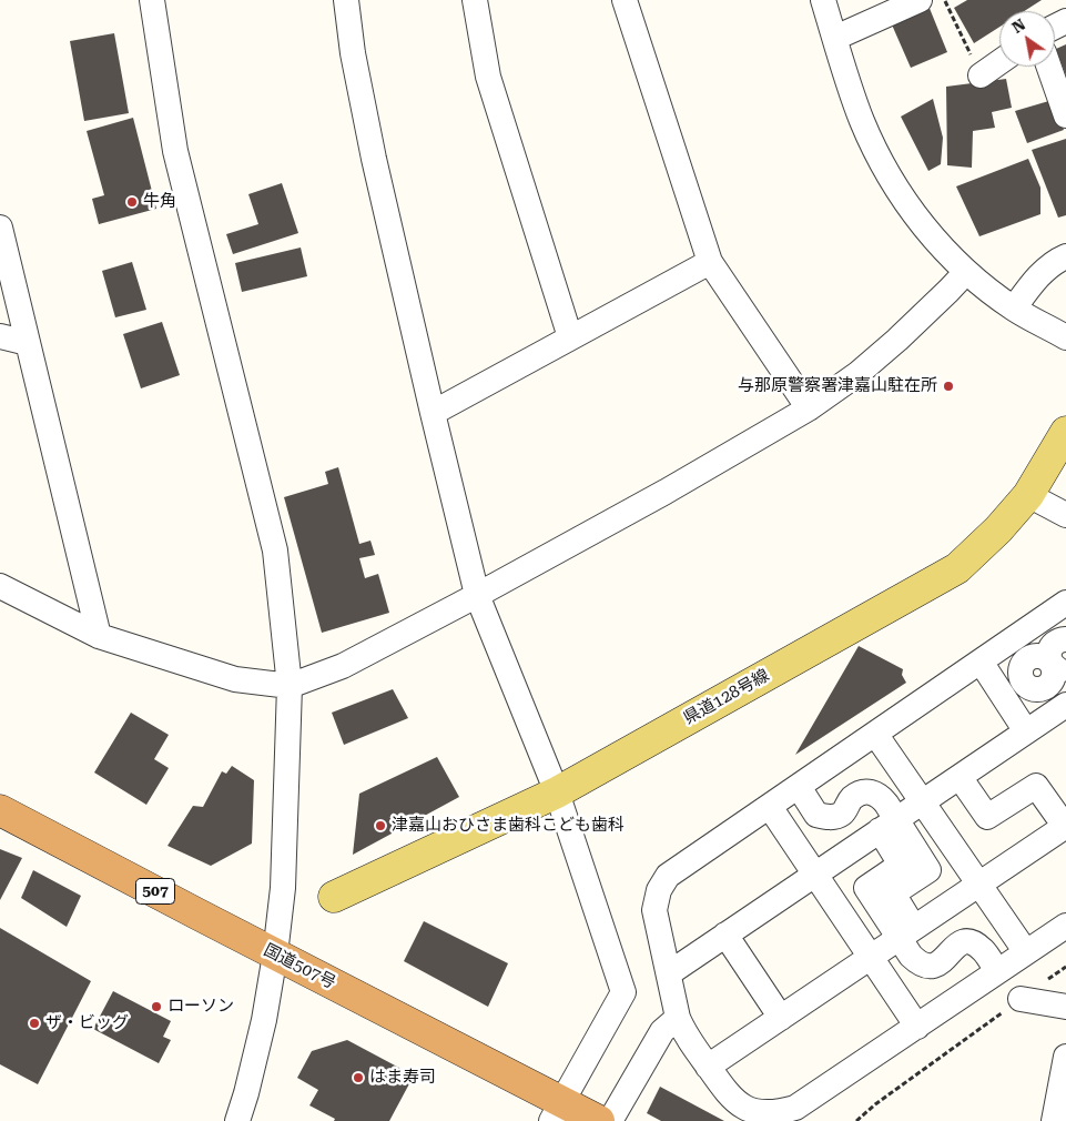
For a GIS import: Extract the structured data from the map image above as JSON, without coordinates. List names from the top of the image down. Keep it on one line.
{"streets":{"highway":["507","国道507号"],"main road":["県道128号線"]},"places":["牛角","与那原警察署津嘉山駐在所","津嘉山おひさま歯科こども歯科","ローソン","ザ・ビッグ","はま寿司"],"north":"top left"}
